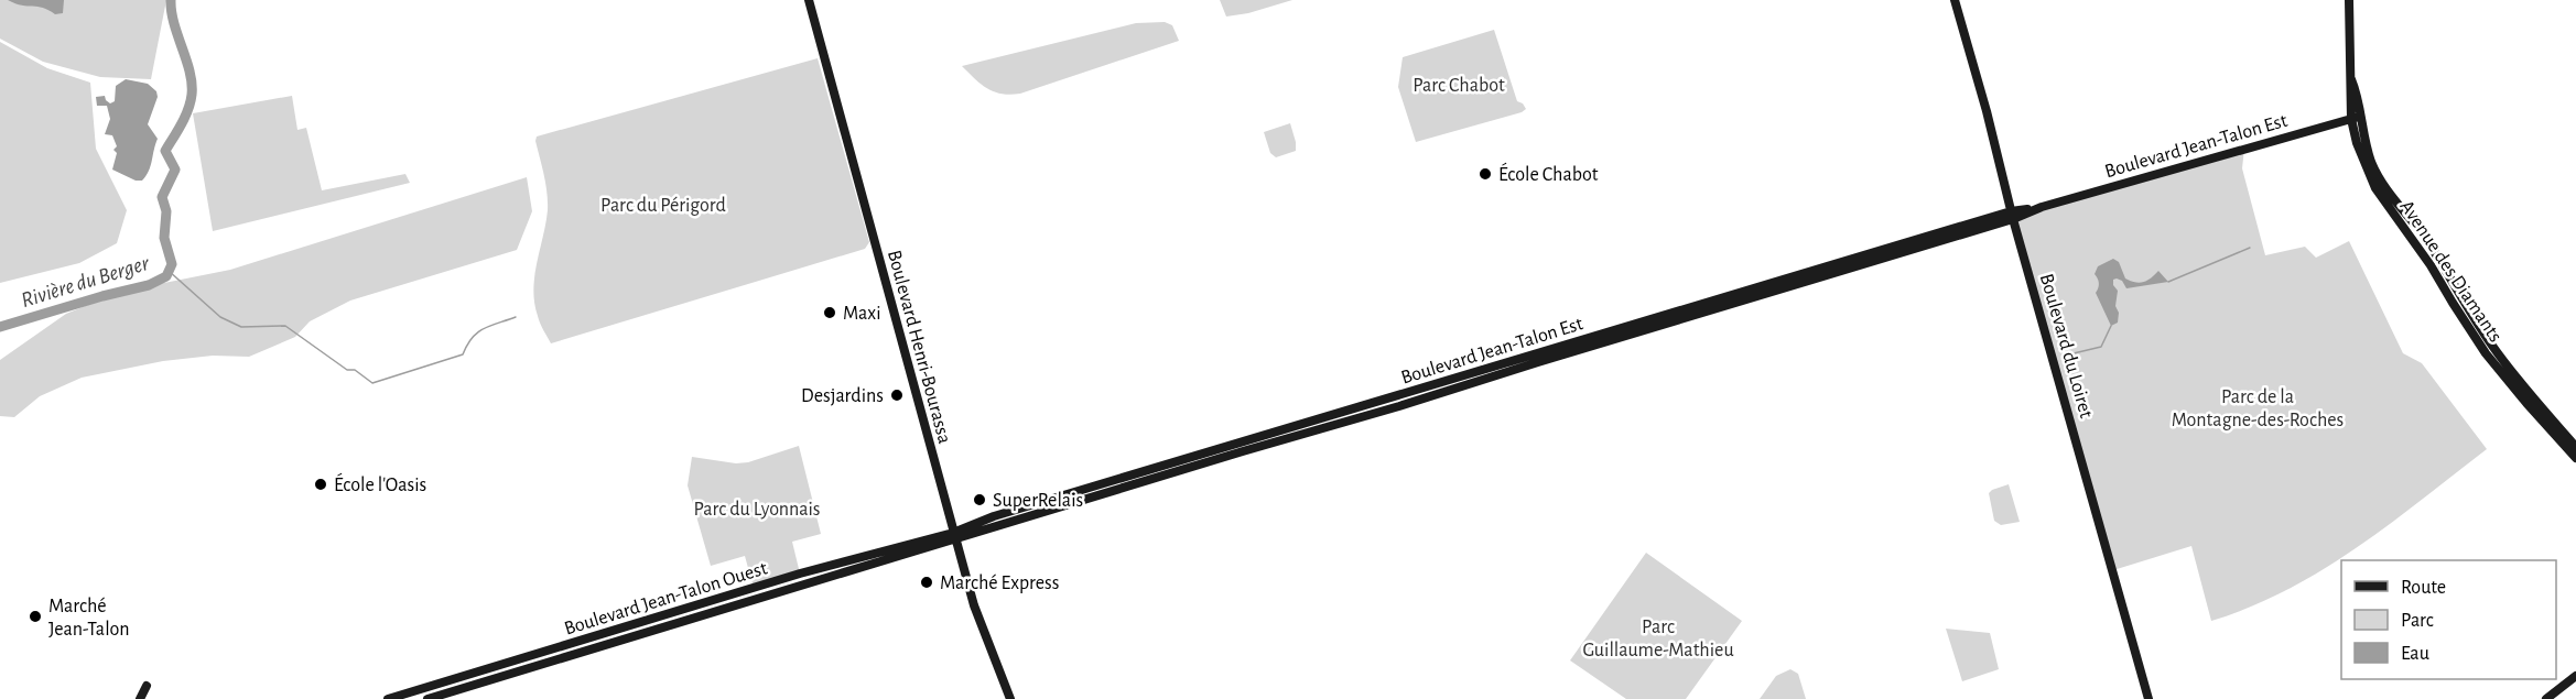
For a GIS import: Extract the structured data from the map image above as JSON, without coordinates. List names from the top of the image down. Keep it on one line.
{"streets":{"street":["Boulevard Jean-Talon Est","Avenue des Diamants","Boulevard du Loiret","Boulevard Henri-Bourassa","Boulevard Jean-Talon Ouest"]},"crossings":[["Boulevard Jean-Talon Est","Avenue des Diamants"],["Boulevard Jean-Talon Est","Boulevard du Loiret"],["Boulevard Jean-Talon Est","Boulevard Henri-Bourassa"],["Boulevard Jean-Talon Est","Boulevard Jean-Talon Ouest"],["Boulevard Henri-Bourassa","Boulevard Jean-Talon Ouest"]],"water":["Rivière du Berger"],"parks":["Parc Chabot","Parc du Périgord","Parc de la Montagne-des-Roches","Parc du Lyonnais","Parc Guillaume-Mathieu"],"places":["École Chabot","Maxi","Desjardins","École l'Oasis","SuperRelais","Marché Express","Marché Jean-Talon"],"legend":["Route","Parc","Eau"]}
